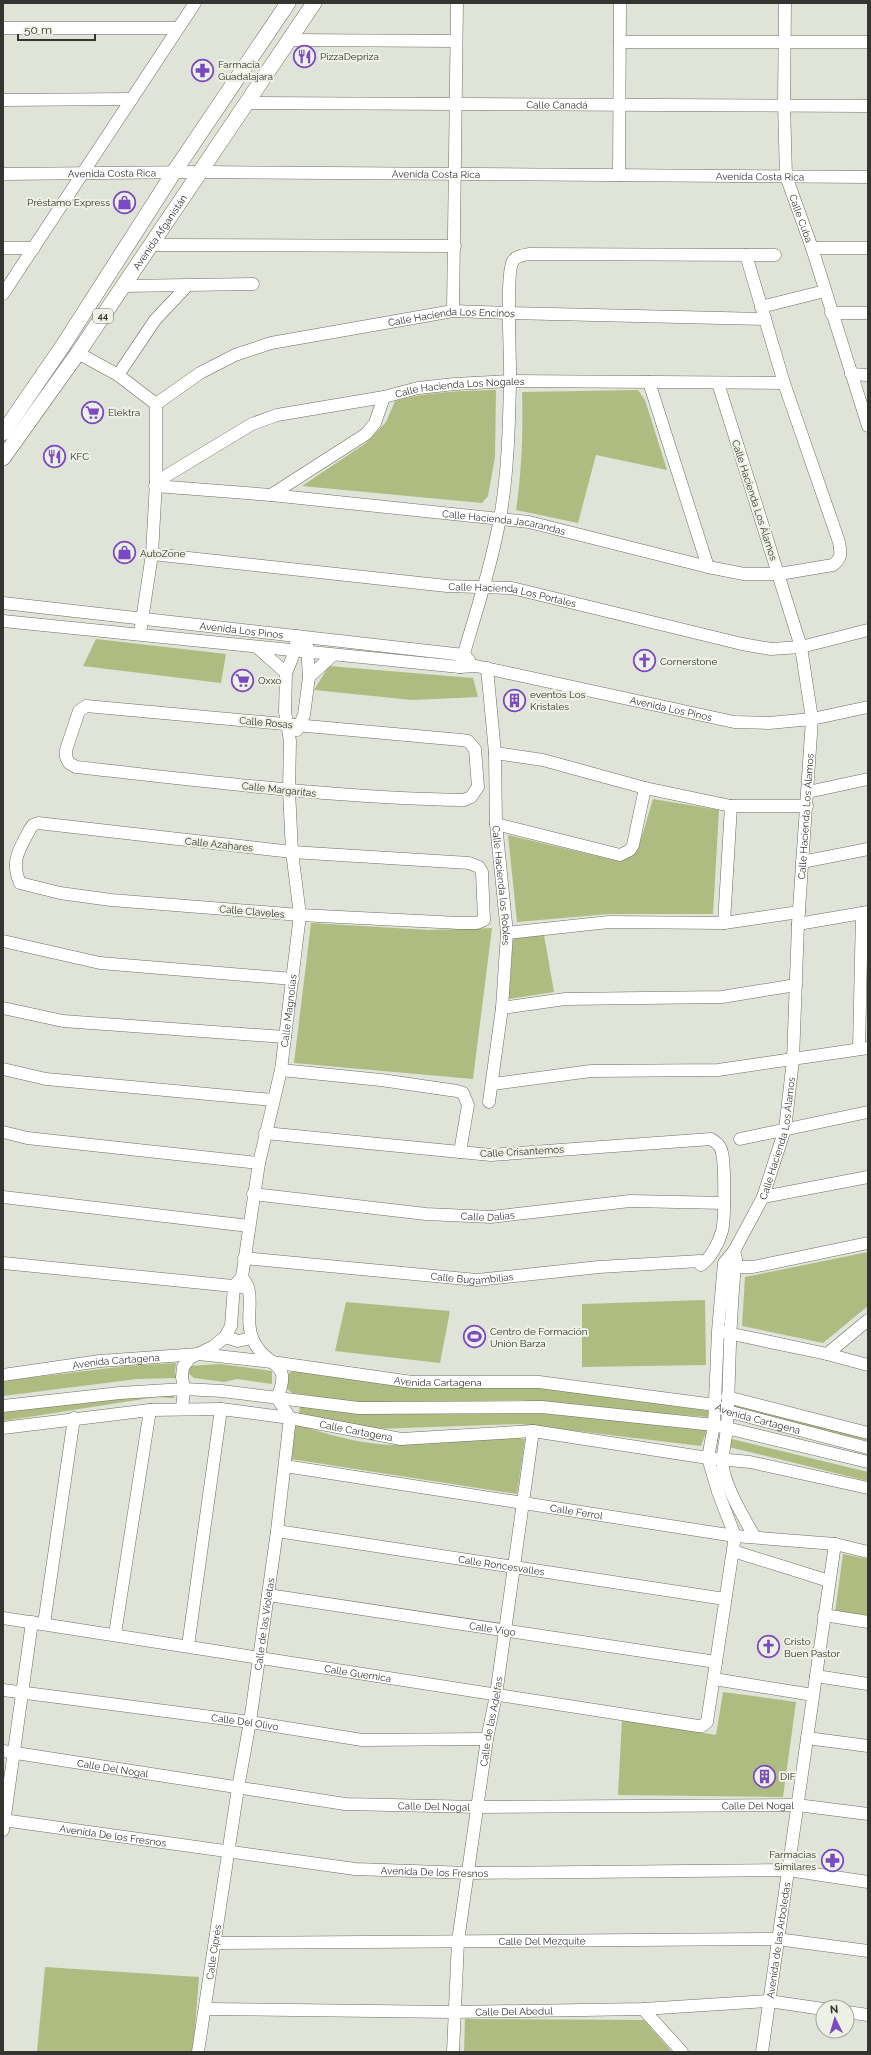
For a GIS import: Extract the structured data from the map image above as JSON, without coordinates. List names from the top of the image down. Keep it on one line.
{"streets":{"main road":["Avenida Afganistán","44"],"street":["Calle Canadá","Avenida Costa Rica","Calle Cuba","Calle Hacienda Los Encinos","Calle Hacienda Los Nogales","Calle Hacienda Los Álamos","Calle Hacienda Jacarandas","Calle Hacienda Los Portales","Avenida Los Pinos","Calle Rosas","Calle Margaritas","Calle Azahares","Calle Hacienda los Robles","Calle Claveles","Calle Magnolias","Calle Crisantemos","Calle Dalias","Calle Bugambilias","Avenida Cartagena","Calle Cartagena","Calle Ferrol","Calle Roncesvalles","Calle de las Violetas","Calle Vigo","Calle Guernica","Calle de las Adelfas","Calle Del Olivo","Calle Del Nogal","Avenida De los Fresnos","Calle Del Mezquite","Avenida de las Arboledas","Calle Ciprés","Calle Del Abedul"]},"crossings":[["Calle Canadá","Calle Cuba"],["Calle Canadá","Avenida Afganistán"],["Avenida Costa Rica","Calle Cuba"],["Avenida Costa Rica","Avenida Afganistán"],["Calle Hacienda Los Nogales","Calle Hacienda Los Álamos"],["Calle Hacienda Los Nogales","Calle Hacienda Jacarandas"],["Calle Hacienda Los Álamos","Calle Hacienda Jacarandas"],["Calle Hacienda Los Álamos","Calle Hacienda Los Portales"],["Calle Hacienda Los Álamos","Avenida Los Pinos"],["Avenida Los Pinos","Calle Hacienda los Robles"],["Avenida Los Pinos","Calle Magnolias"],["Calle Rosas","Calle Margaritas"],["Calle Rosas","Calle Magnolias"],["Calle Margaritas","Calle Magnolias"],["Calle Azahares","Calle Claveles"],["Calle Azahares","Calle Magnolias"],["Calle Claveles","Calle Magnolias"],["Calle Magnolias","Calle Crisantemos"],["Calle Magnolias","Calle Dalias"],["Calle Magnolias","Calle Bugambilias"],["Calle Crisantemos","Calle Dalias"],["Calle Crisantemos","Calle Bugambilias"],["Calle Dalias","Calle Bugambilias"],["Calle Cartagena","Calle de las Violetas"],["Calle Cartagena","Calle de las Adelfas"],["Calle Ferrol","Calle de las Violetas"],["Calle Ferrol","Calle de las Adelfas"],["Calle Ferrol","Avenida de las Arboledas"],["Calle Roncesvalles","Calle de las Violetas"],["Calle Roncesvalles","Calle de las Adelfas"],["Calle de las Violetas","Calle Vigo"],["Calle de las Violetas","Calle Guernica"],["Calle de las Violetas","Calle Del Olivo"],["Calle de las Violetas","Calle Del Nogal"],["Calle de las Violetas","Avenida De los Fresnos"],["Calle de las Violetas","Calle Ciprés"],["Calle Vigo","Calle de las Adelfas"],["Calle Guernica","Calle de las Adelfas"],["Calle de las Adelfas","Calle Del Olivo"],["Calle de las Adelfas","Calle Del Nogal"],["Calle de las Adelfas","Avenida De los Fresnos"],["Calle de las Adelfas","Calle Del Mezquite"],["Calle de las Adelfas","Calle Del Abedul"],["Calle Del Nogal","Avenida de las Arboledas"],["Avenida De los Fresnos","Avenida de las Arboledas"],["Avenida De los Fresnos","Calle Ciprés"],["Calle Del Mezquite","Avenida de las Arboledas"],["Calle Del Mezquite","Calle Ciprés"],["Avenida de las Arboledas","Calle Del Abedul"],["Calle Ciprés","Calle Del Abedul"]],"places":{"restaurant":["PizzaDepriza","KFC"],"pharmacy":["Farmacia Guadalajara","Farmacias Similares"],"shop":["Préstamo Express","AutoZone"],"supermarket":["Elektra","Oxxo"],"church":["Cornerstone","Cristo Buen Pastor"],"building":["eventos Los Kristales","DIF"],"sports":["Centro de Formación Unión Barza"]},"scale_bar":"50 m","north":"top"}
